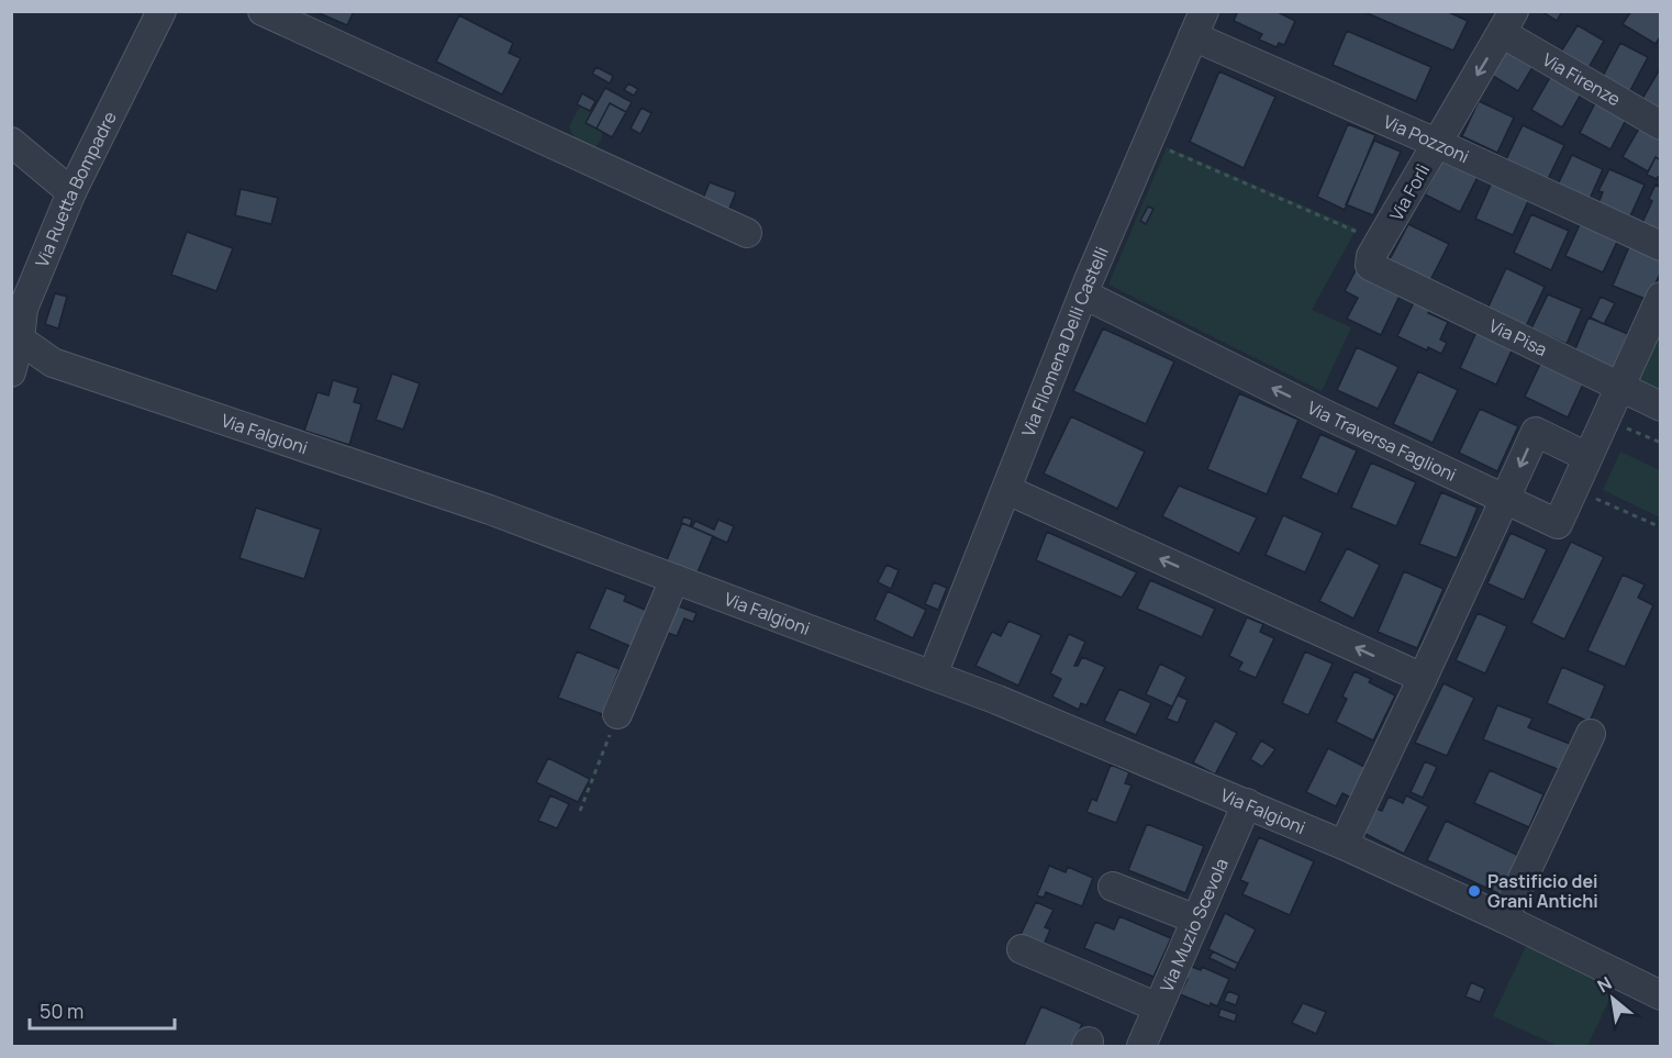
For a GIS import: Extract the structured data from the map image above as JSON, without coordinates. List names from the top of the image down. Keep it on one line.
{"streets":{"street":["Via Firenze","Via Pozzoni","Via Ruetta Bompadre","Via Forlì","Via Pisa","Via FIlomena Delli Castelli","Via Falgioni","Via Traversa Faglioni","Via Muzio Scevola"]},"crossings":[["Via Firenze","Via Forlì"],["Via Pozzoni","Via Forlì"],["Via Pozzoni","Via FIlomena Delli Castelli"],["Via Ruetta Bompadre","Via Falgioni"],["Via Forlì","Via Pisa"],["Via FIlomena Delli Castelli","Via Falgioni"],["Via FIlomena Delli Castelli","Via Traversa Faglioni"],["Via Falgioni","Via Muzio Scevola"]],"one_way":["Via Forlì"],"places":["Pastificio dei Grani Antichi"],"scale_bar":"50 m","north":"top left"}
